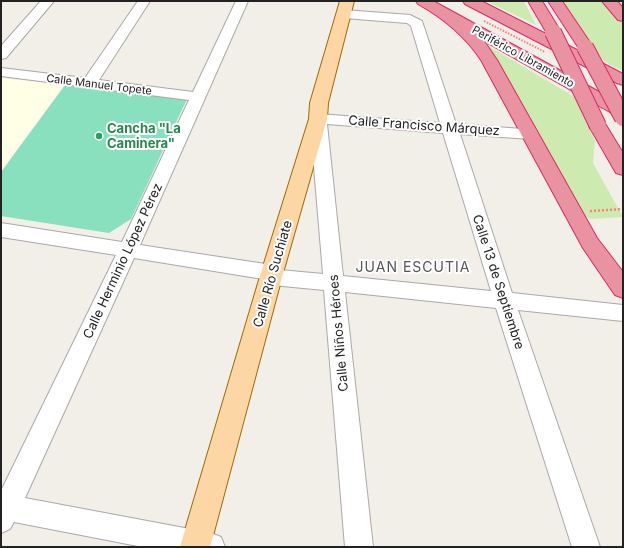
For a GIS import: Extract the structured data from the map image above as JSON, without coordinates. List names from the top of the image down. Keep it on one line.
{"streets":{"highway":["Periférico Libramiento"],"main road":["Calle Río Suchiate"],"street":["Calle Manuel Topete","Calle Francisco Márquez","Calle Herminio López Pérez","Calle 13 de Septiembre","Calle Niños Héroes"]},"crossings":[["Calle Manuel Topete","Calle Herminio López Pérez"],["Calle Francisco Márquez","Calle Río Suchiate"],["Calle Francisco Márquez","Calle 13 de Septiembre"],["Calle Francisco Márquez","Calle Niños Héroes"],["Calle Río Suchiate","Calle 13 de Septiembre"],["Calle Río Suchiate","Calle Niños Héroes"]],"districts":["JUAN ESCUTIA"],"places":["Cancha \"La Caminera\""]}
